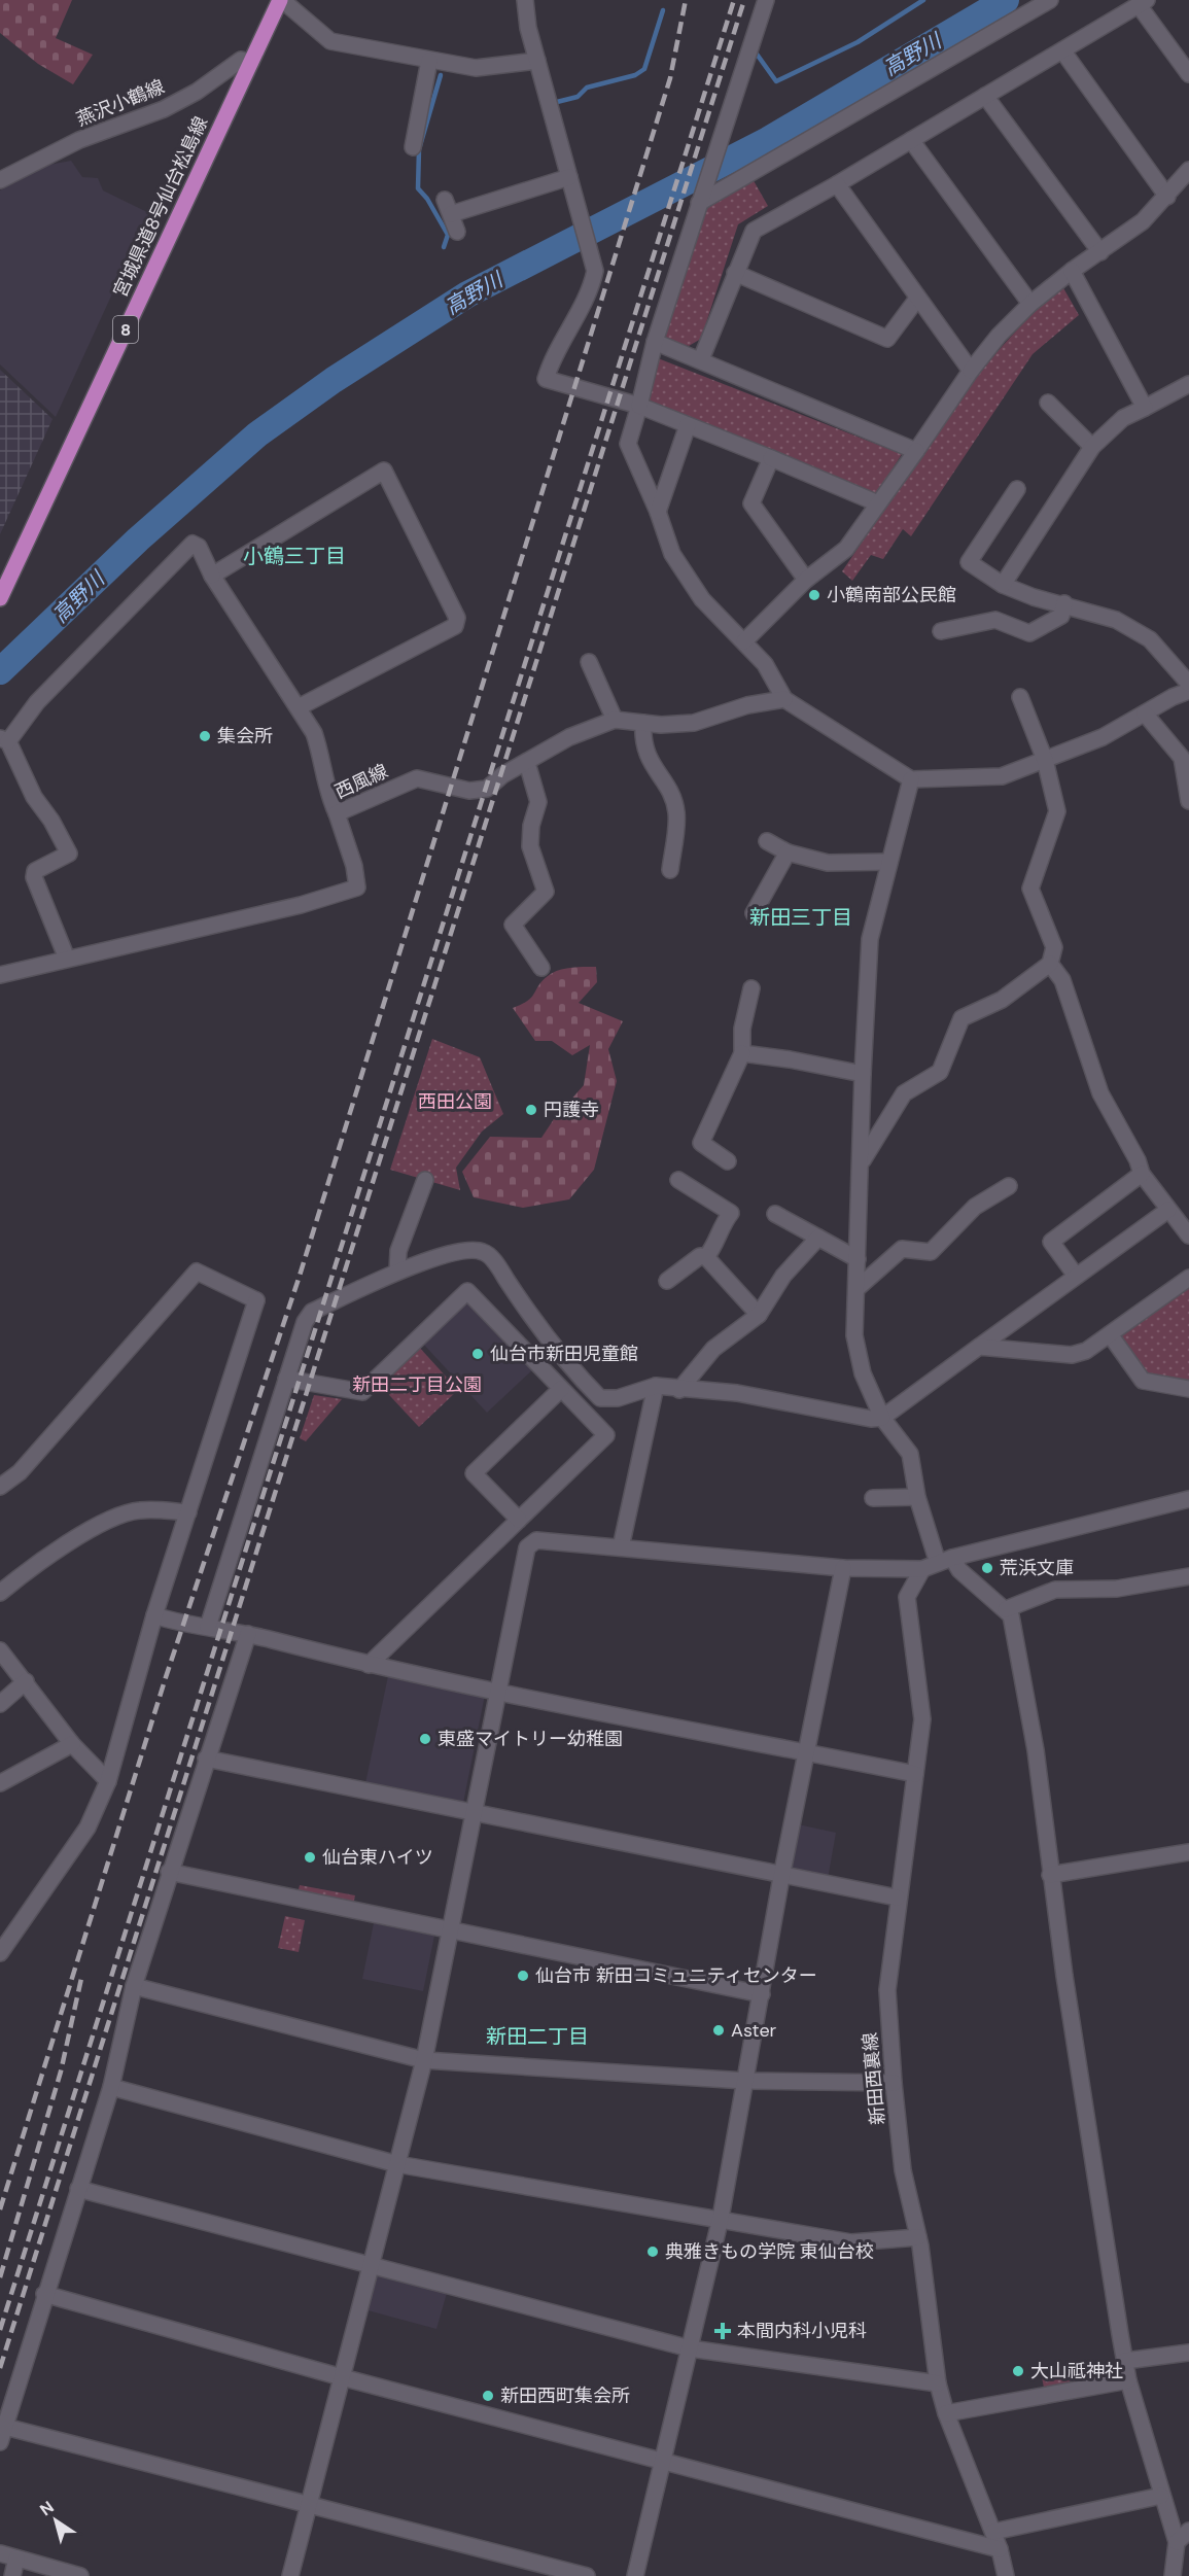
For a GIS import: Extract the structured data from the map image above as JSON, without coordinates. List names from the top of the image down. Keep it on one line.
{"streets":{"main road":["宮城県道8号仙台松島線","8"],"street":["燕沢小鶴線","西風線","新田西裏線"]},"crossings":[["燕沢小鶴線","宮城県道8号仙台松島線"]],"districts":["小鶴三丁目","新田三丁目","新田二丁目"],"water":["高野川"],"parks":["西田公園","新田二丁目公園"],"places":{"other":["小鶴南部公民館","集会所","円護寺","仙台市新田児童館","荒浜文庫","東盛マイトリー幼稚園","仙台東ハイツ","仙台市 新田コミュニティセンター","Aster","典雅きもの学院 東仙台校","大山祗神社","新田西町集会所"],"health":["本間内科小児科"]},"north":"top left"}
